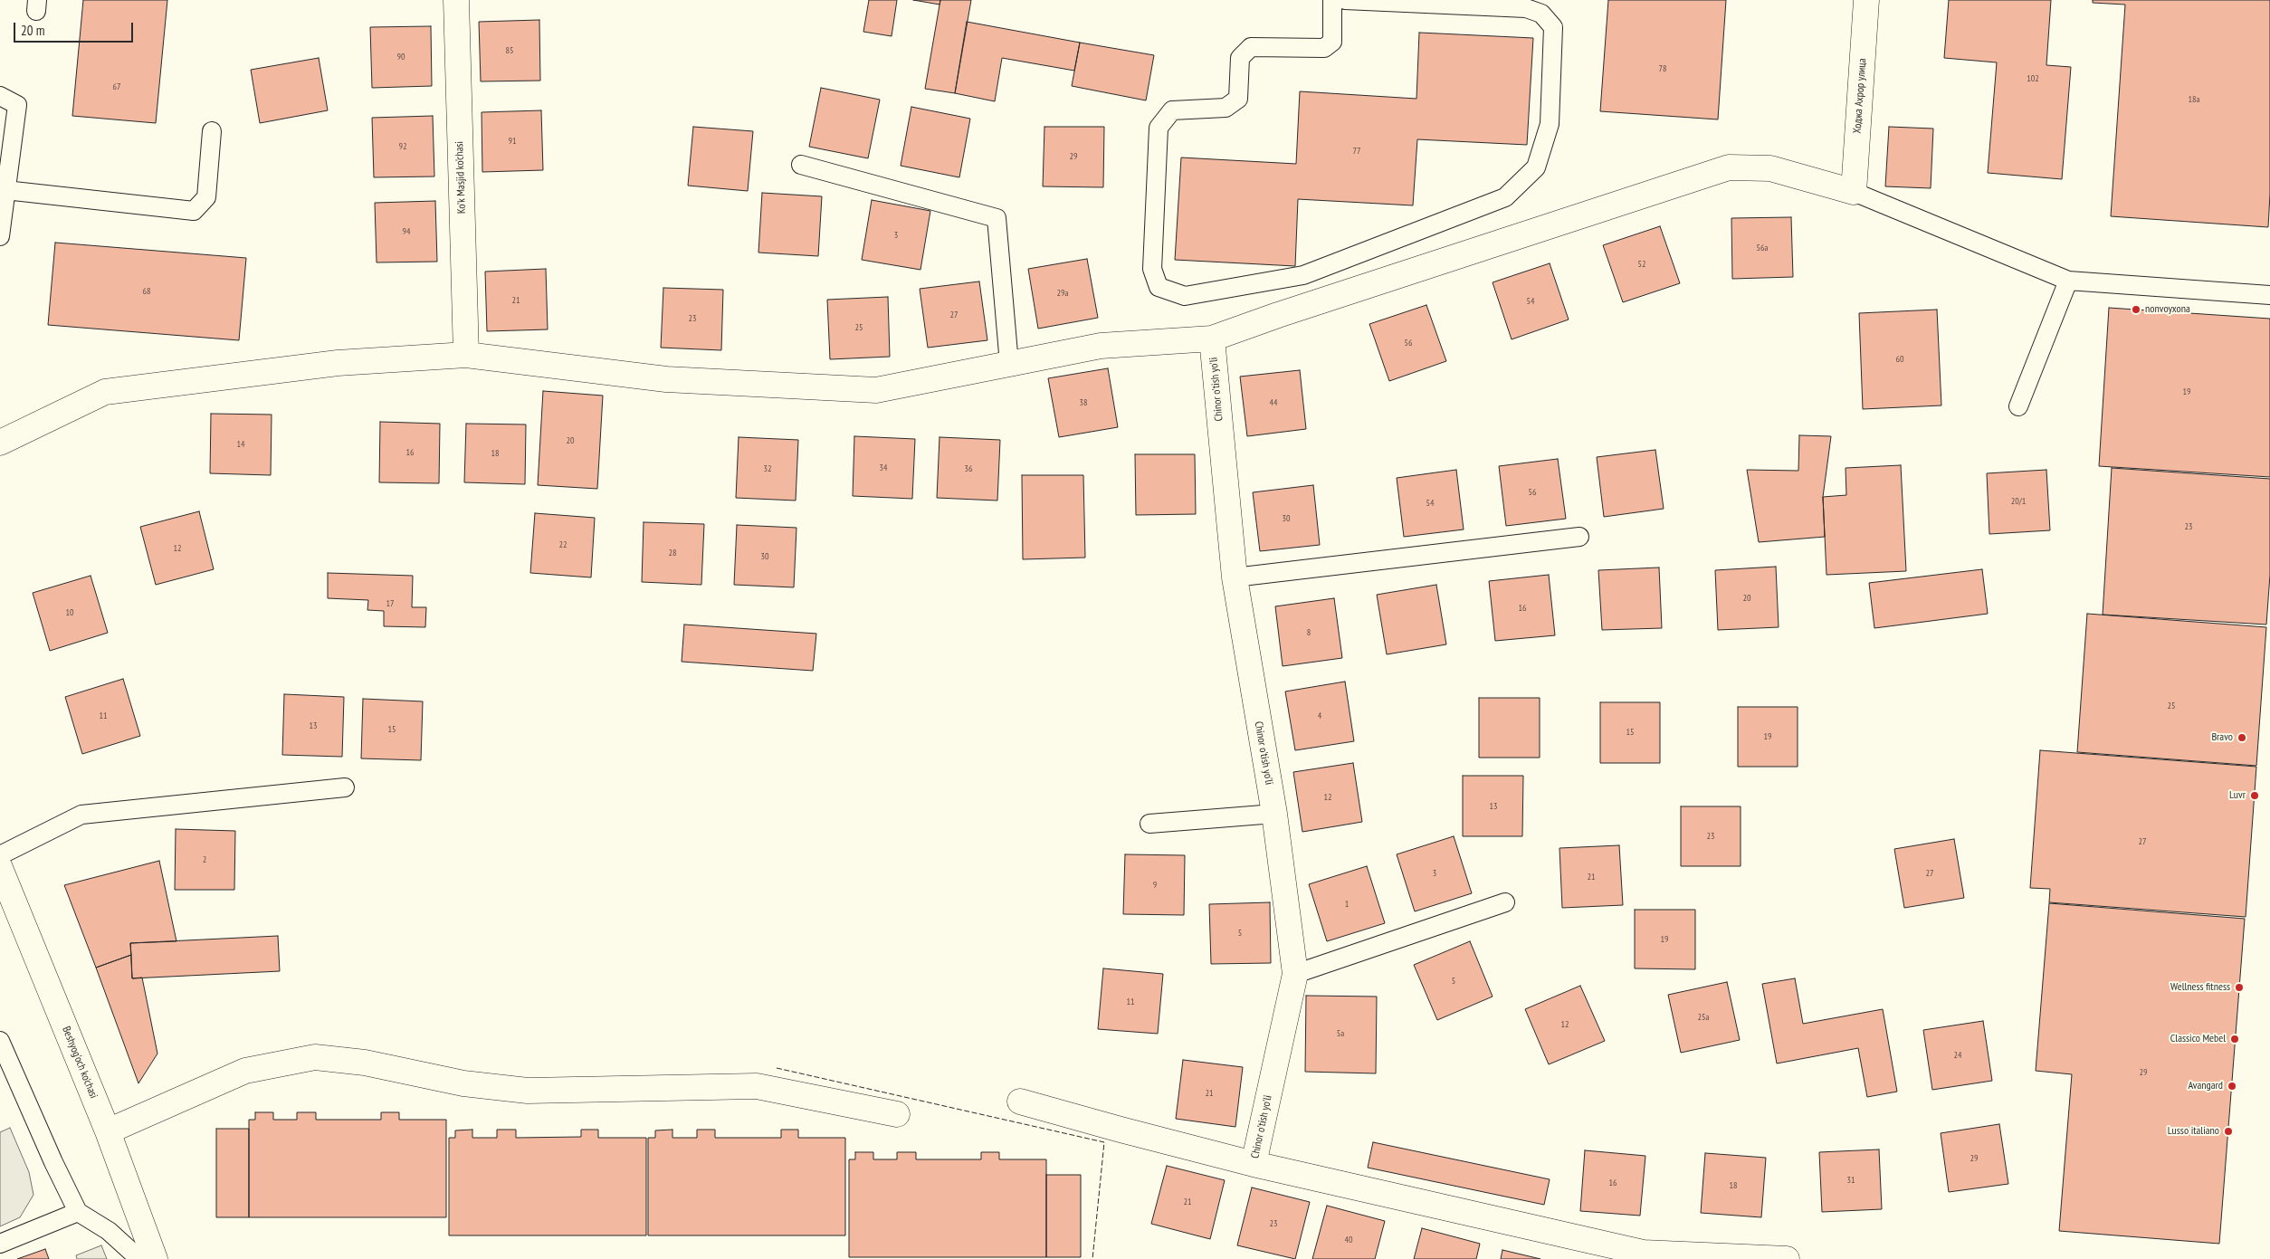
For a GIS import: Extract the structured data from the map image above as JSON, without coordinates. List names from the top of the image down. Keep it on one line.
{"streets":{"street":["Ходжа Ахрор улица","Ko'k Masjid ko'chasi","Chinor o'tish yo'li","Beshyog'och ko'chasi"]},"places":["nonvoyxona","Bravo","Luvr","Wellness fitness","Classico Mebel","Avangard","Lusso italiano"],"house_numbers":["85","90","78","102","67","18a","91","92","77","29","94","3","56а","52","68","29а","21","54","27","23","25","56","60","19","38","44","20","14","16","18","34","32","36","56","20/1","54","30","23","22","12","28","30","20","17","16","10","8","25","11","4","13","15","15","19","12","13","23","27","2","3","27","21","9","1","5","19","5","11","25а","12","5а","24","29","21","29","31","16","18","21","23","40"],"scale_bar":"20 m"}
